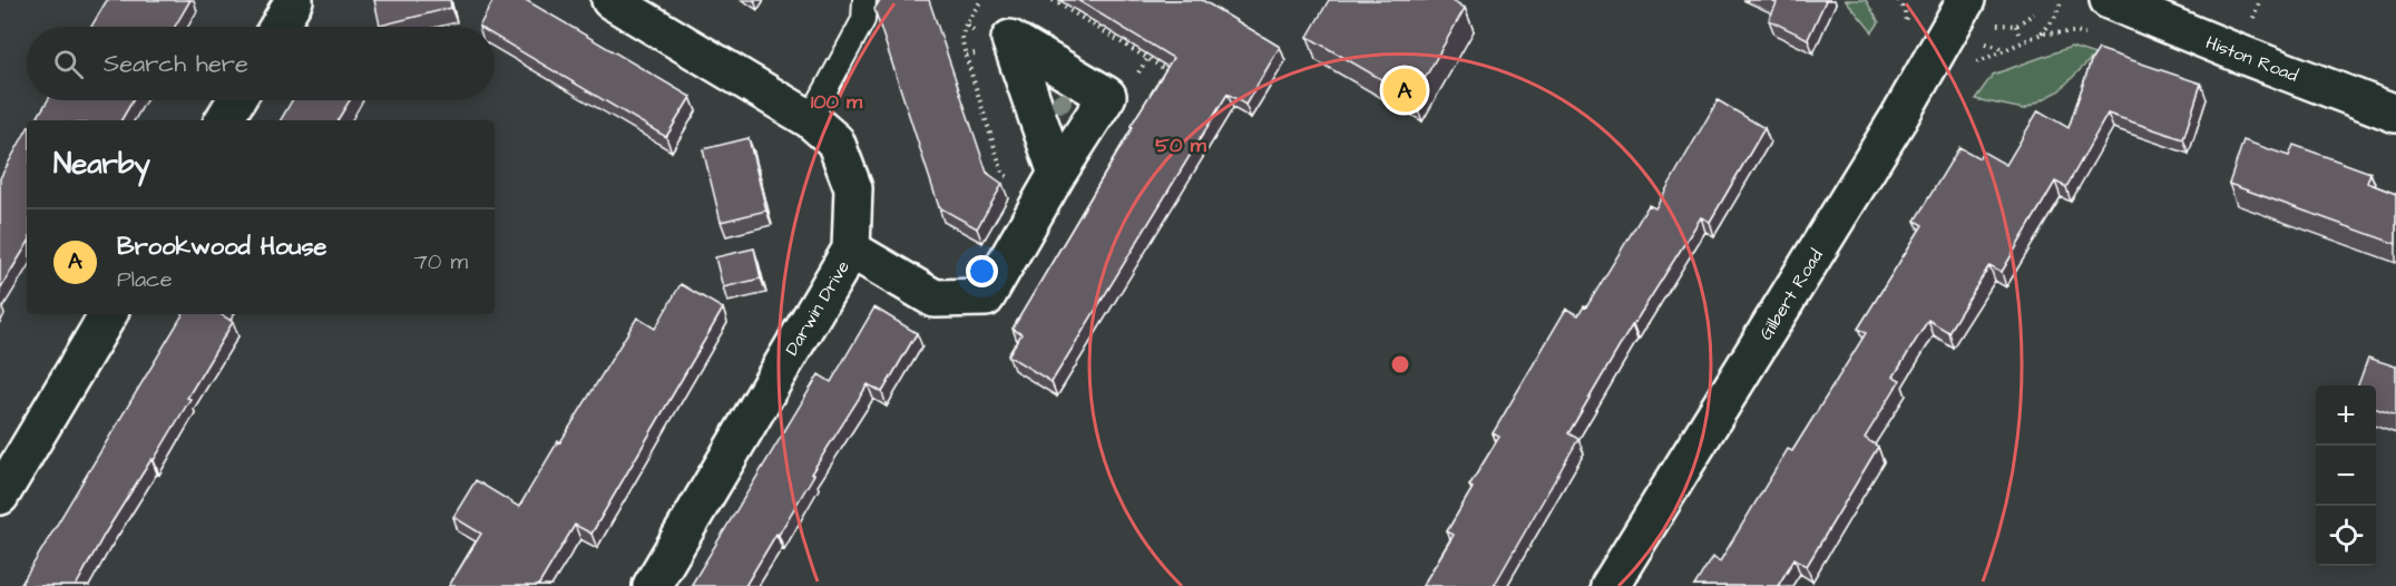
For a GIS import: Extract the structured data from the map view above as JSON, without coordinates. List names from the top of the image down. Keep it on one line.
{"streets":{"street":["Histon Road","Gilbert Road","Darwin Drive"]},"page":{"search":"Search here","pins":"A","heading":"Nearby","list":[{"mark":"A","name":"Brookwood House","note":"Place","value":"70 m"}],"map_buttons":["+","−"]},"rings":["100 m","50 m"]}
